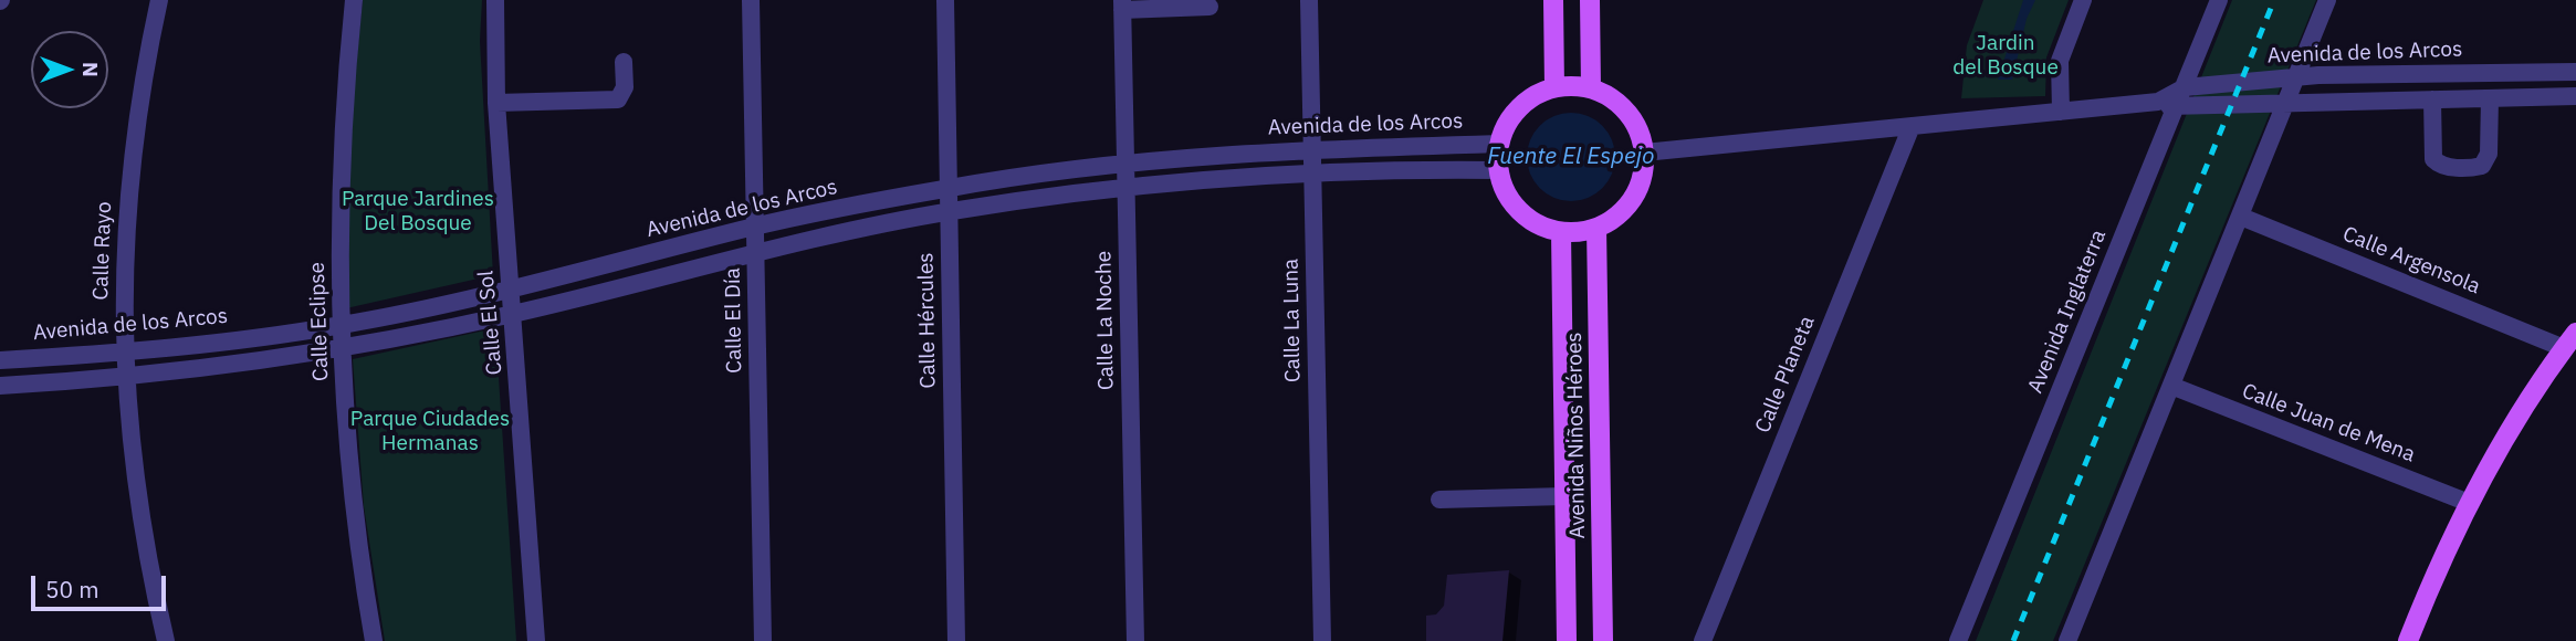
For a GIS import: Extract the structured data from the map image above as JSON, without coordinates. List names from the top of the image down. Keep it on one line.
{"streets":{"main road":["Avenida Niños Héroes"],"street":["Avenida de los Arcos","Calle Rayo","Calle Argensola","Avenida Inglaterra","Calle El Día","Calle Hércules","Calle La Noche","Calle La Luna","Calle Eclipse","Calle El Sol","Calle Planeta","Calle Juan de Mena"]},"crossings":[["Avenida de los Arcos","Calle Rayo"],["Avenida de los Arcos","Avenida Inglaterra"],["Avenida de los Arcos","Calle El Día"],["Avenida de los Arcos","Calle Hércules"],["Avenida de los Arcos","Calle La Noche"],["Avenida de los Arcos","Calle La Luna"],["Avenida de los Arcos","Calle Eclipse"],["Avenida de los Arcos","Calle El Sol"],["Avenida de los Arcos","Calle Planeta"],["Avenida de los Arcos","Avenida Niños Héroes"]],"water":["Fuente El Espejo"],"parks":["Jardin del Bosque","Parque Jardines Del Bosque","Parque Ciudades Hermanas"],"scale_bar":"50 m","north":"right"}
